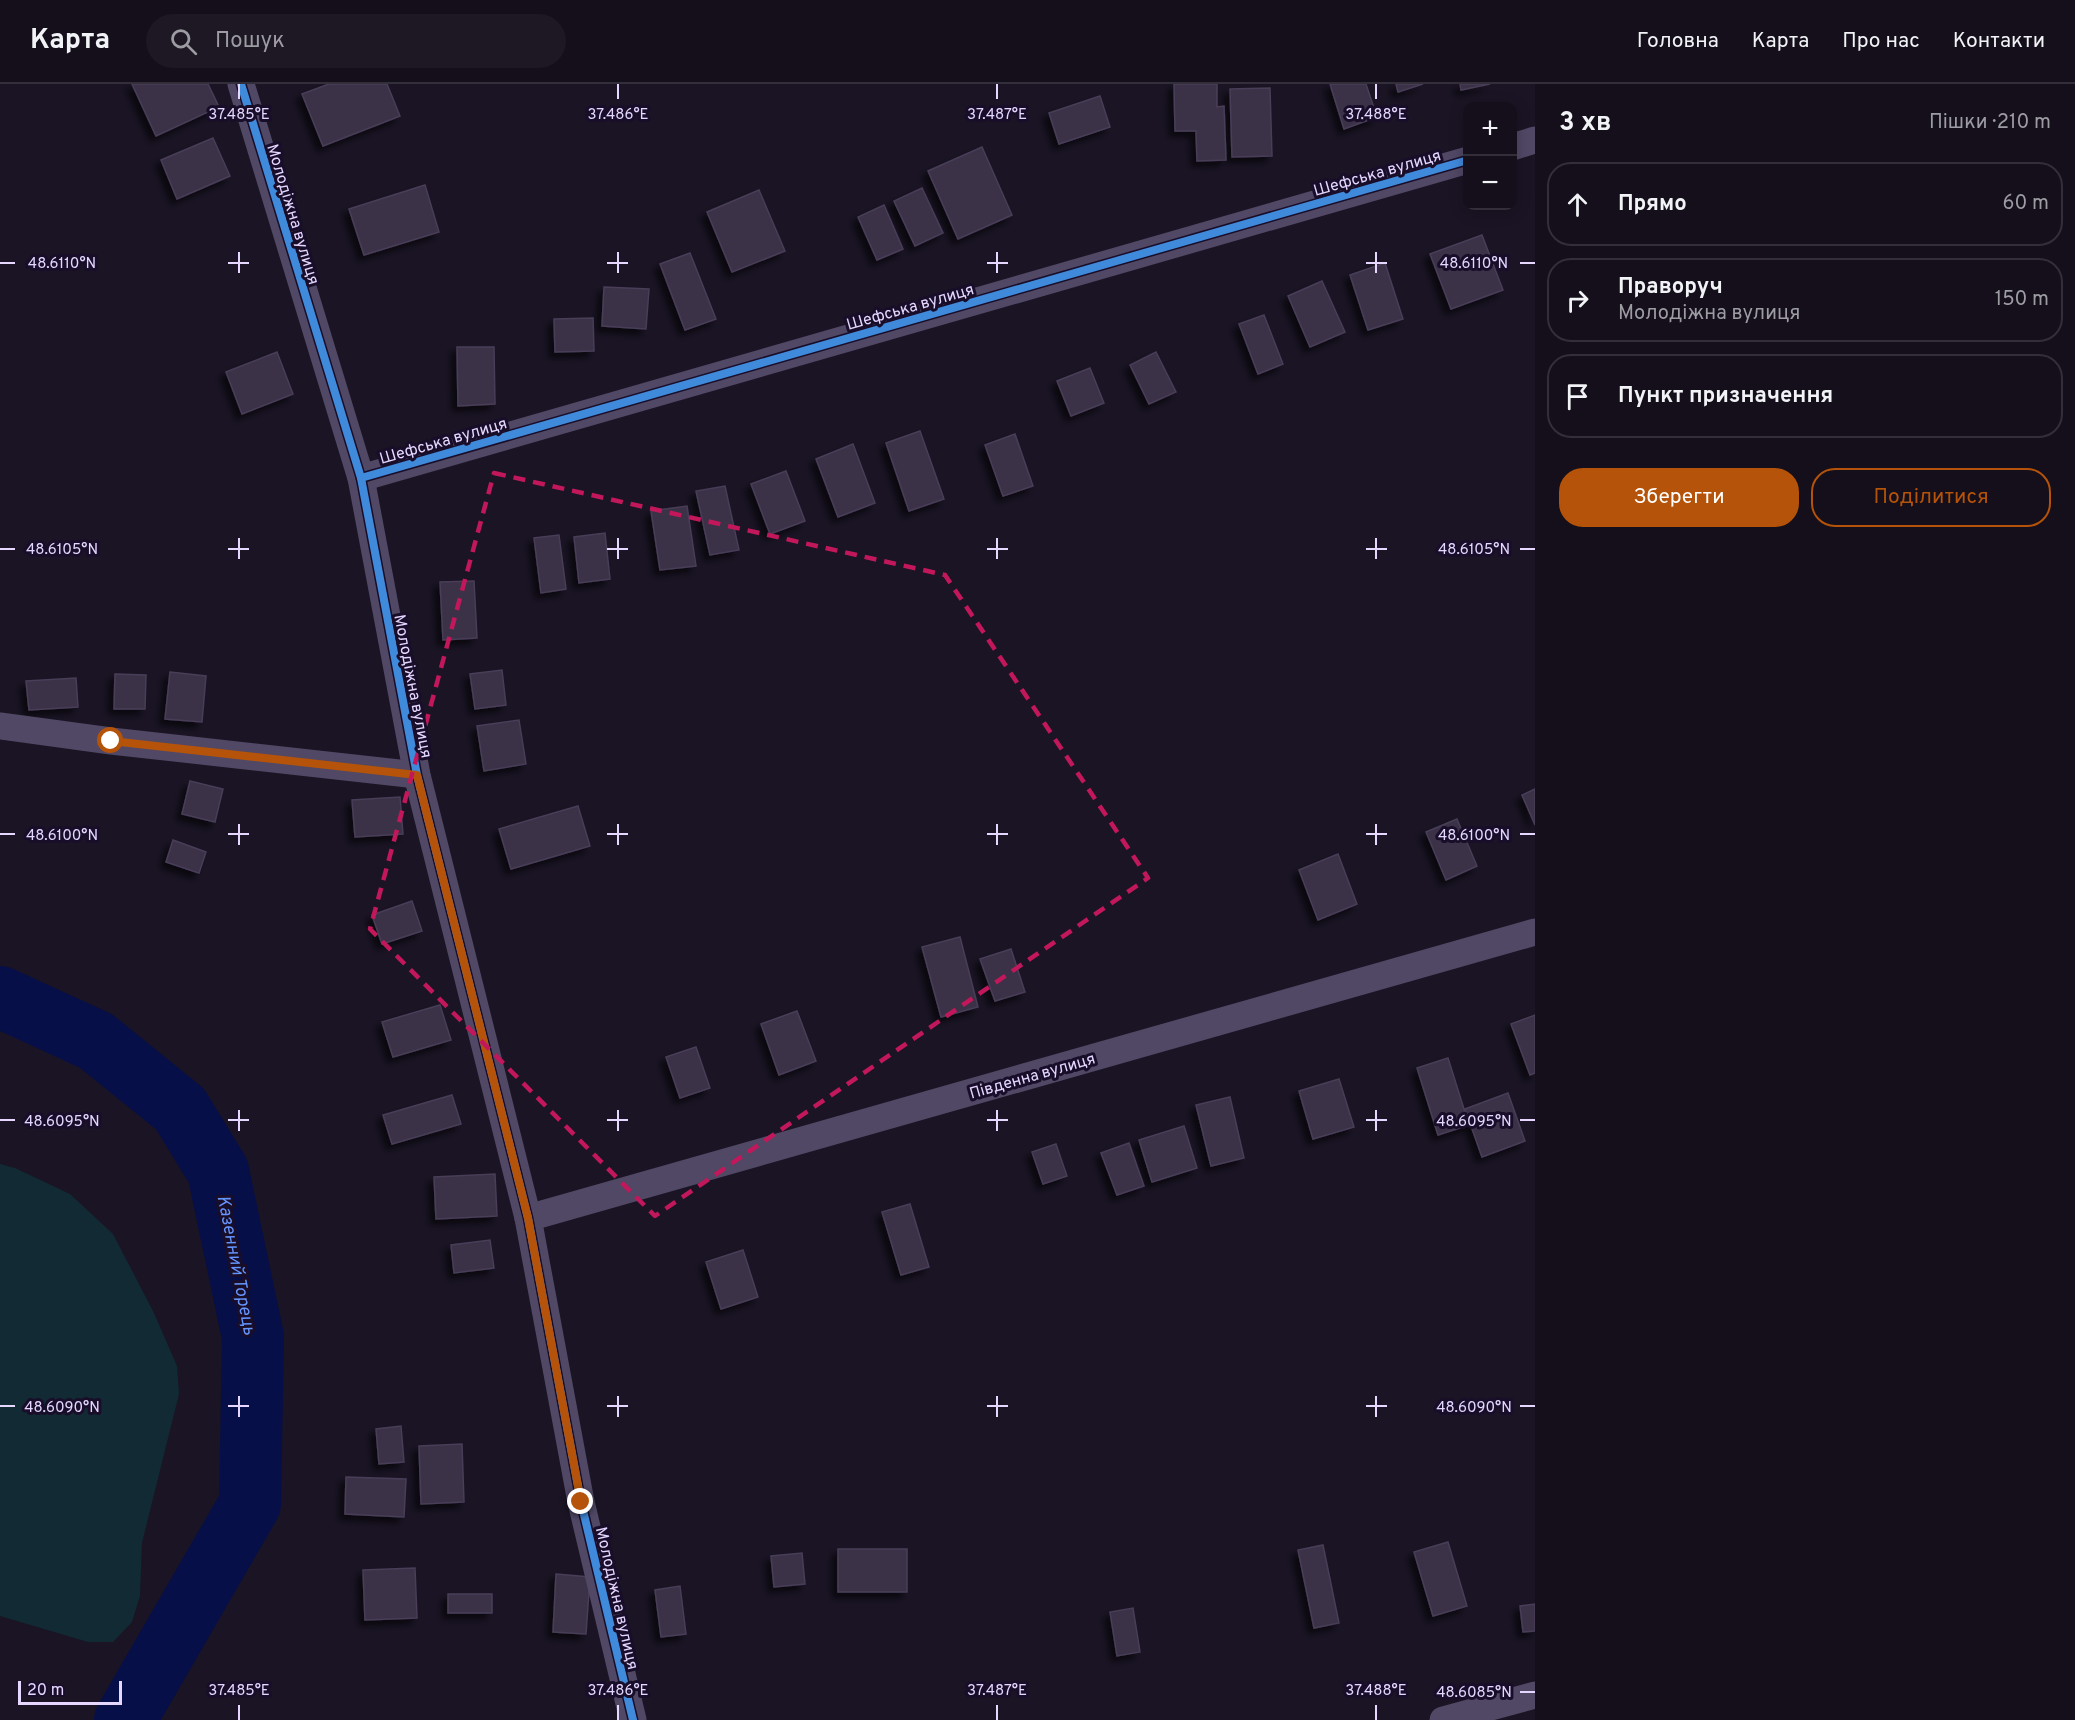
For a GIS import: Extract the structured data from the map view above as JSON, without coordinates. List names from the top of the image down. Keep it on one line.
{"streets":{"street":["Шефська вулиця","Молодіжна вулиця","Південна вулиця"]},"crossings":[["Шефська вулиця","Молодіжна вулиця"],["Молодіжна вулиця","Південна вулиця"]],"water":["Казенний Торець"],"scale_bar":"20 m","page":{"header":"Карта","search":"Пошук","nav":["Головна","Карта","Про нас","Контакти"],"heading":["3 хв","Пішки · 210 m"],"map_buttons":["+","−"],"list":[["Прямо","60 m"],["Праворуч","Молодіжна вулиця","150 m"],"Пункт призначення"],"buttons":["Зберегти","Поділитися"],"scale":"20 m"},"coordinates":["37.485°E","37.486°E","37.487°E","37.488°E","48.6110°N","48.6105°N","48.6100°N","48.6095°N","48.6090°N","48.6085°N"]}
